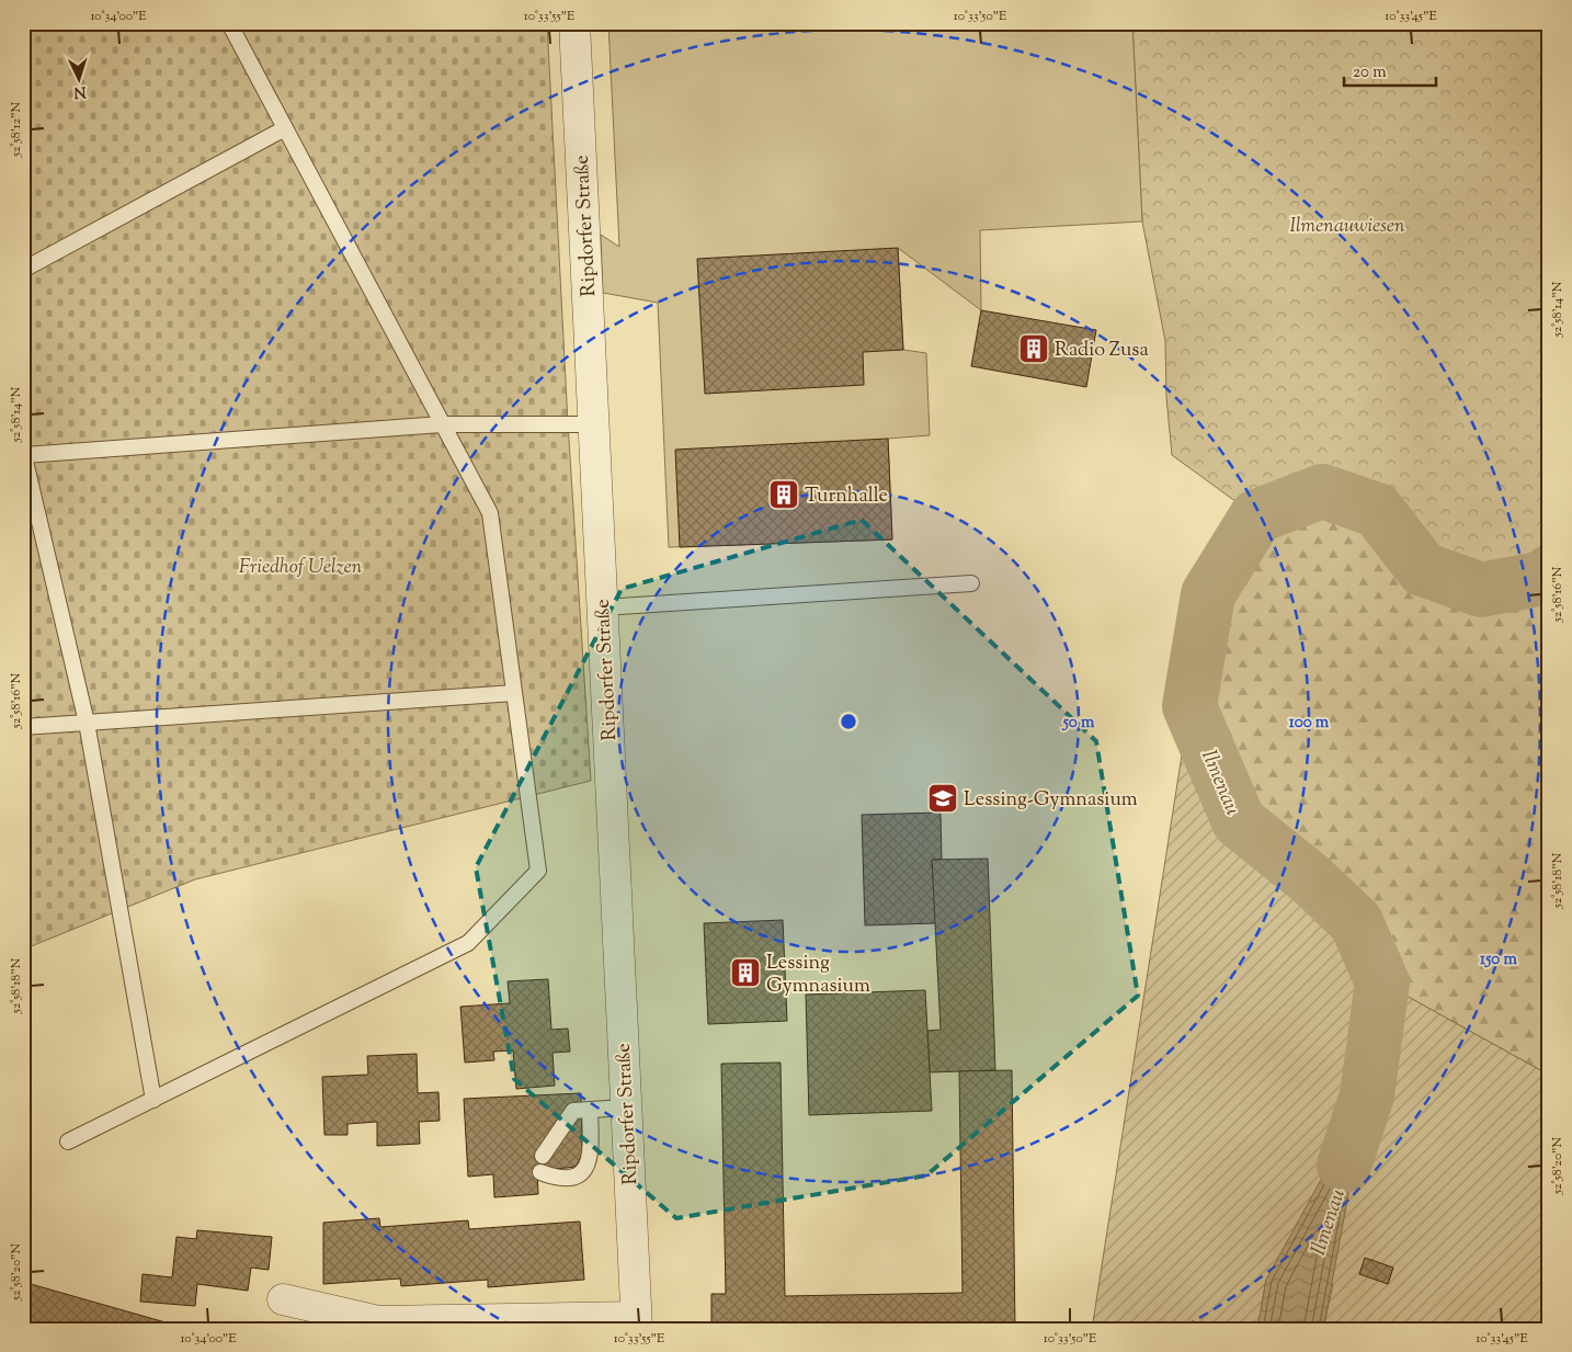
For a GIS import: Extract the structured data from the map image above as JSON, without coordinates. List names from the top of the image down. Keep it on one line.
{"streets":{"street":["Ripdorfer Straße"]},"water":["Ilmenau"],"parks":["Ilmenauwiesen","Friedhof Uelzen"],"places":{"building":["Radio Zusa","Turnhalle","Lessing Gymnasium"],"school or university":["Lessing-Gymnasium"]},"scale_bar":"20 m","north":"bottom","coordinates":["10°34'00\"E","10°33'55\"E","10°33'50\"E","10°33'45\"E","52°58'12\"N","52°58'14\"N","52°58'16\"N","52°58'18\"N","52°58'20\"N"],"rings":["50 m","100 m","150 m"]}
